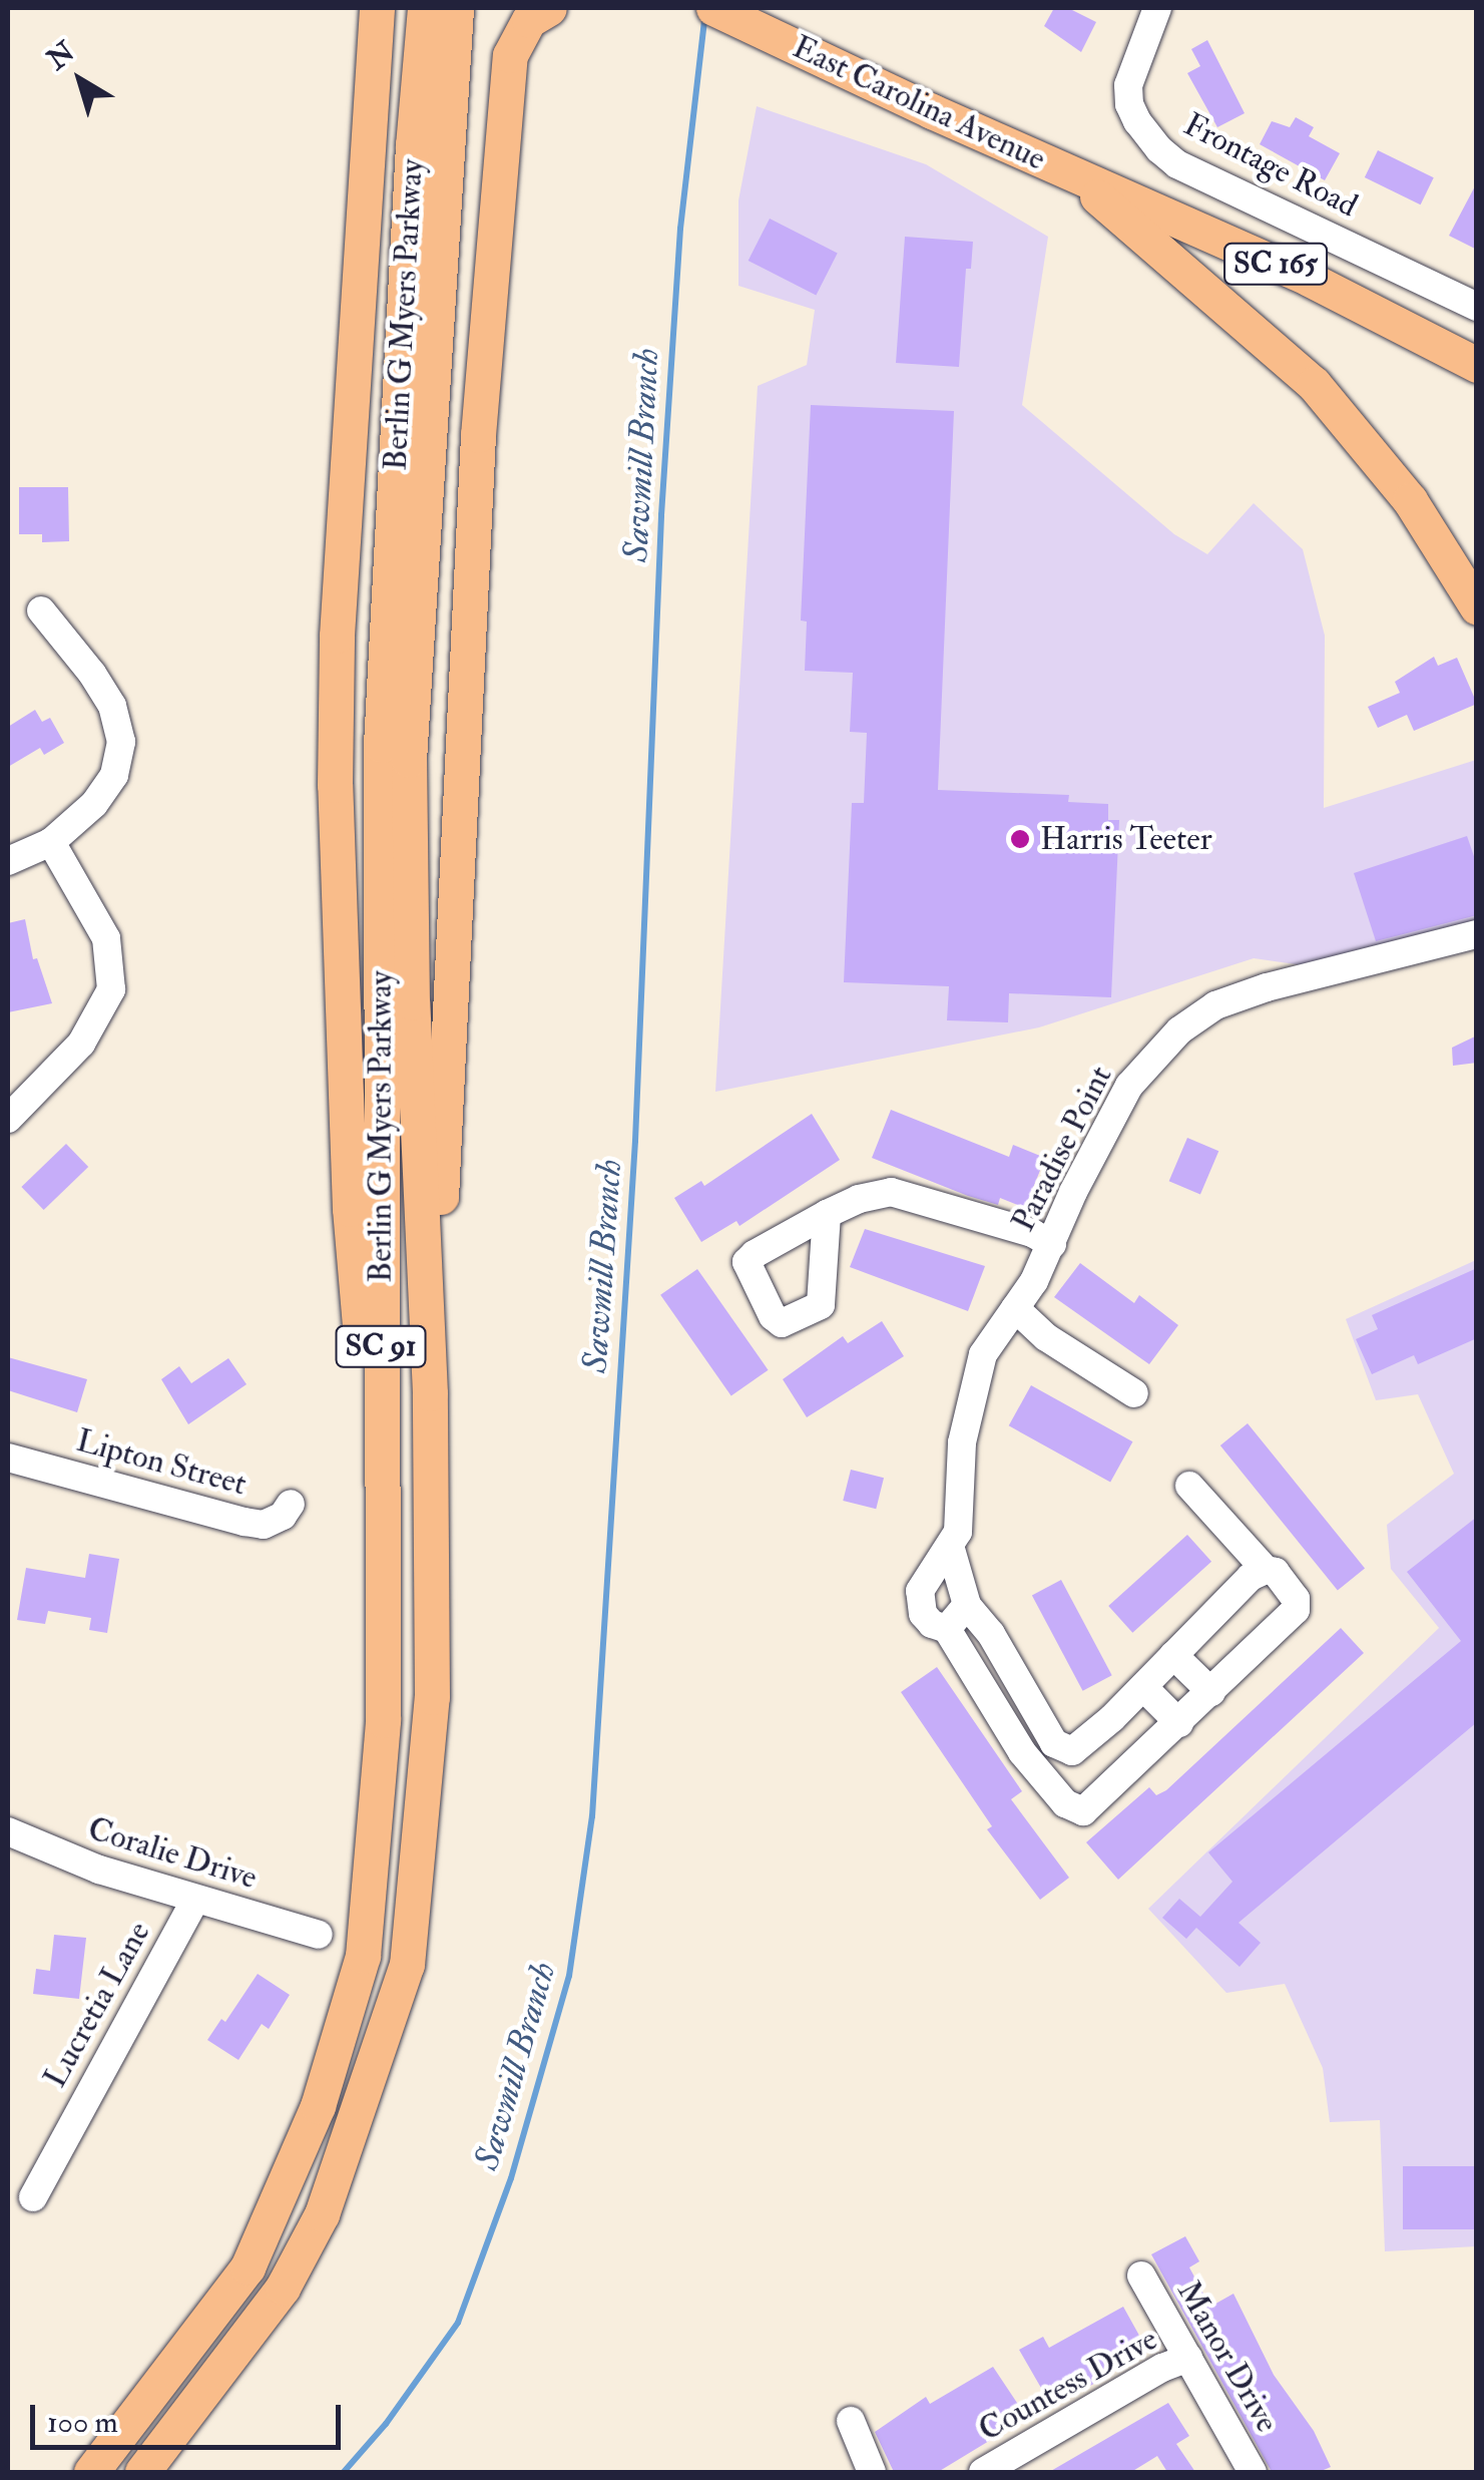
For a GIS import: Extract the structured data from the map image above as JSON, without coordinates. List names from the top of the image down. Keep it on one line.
{"streets":{"main road":["East Carolina Avenue","SC 165","Berlin G Myers Parkway","SC 91"],"street":["Frontage Road","Paradise Point","Lipton Street","Coralie Drive","Lucretia Lane","Manor Drive","Countess Drive"]},"crossings":[["East Carolina Avenue","SC 165"],["Coralie Drive","Lucretia Lane"],["Manor Drive","Countess Drive"]],"water":["Sawmill Branch"],"places":["Harris Teeter"],"scale_bar":"100 m","north":"top left"}
